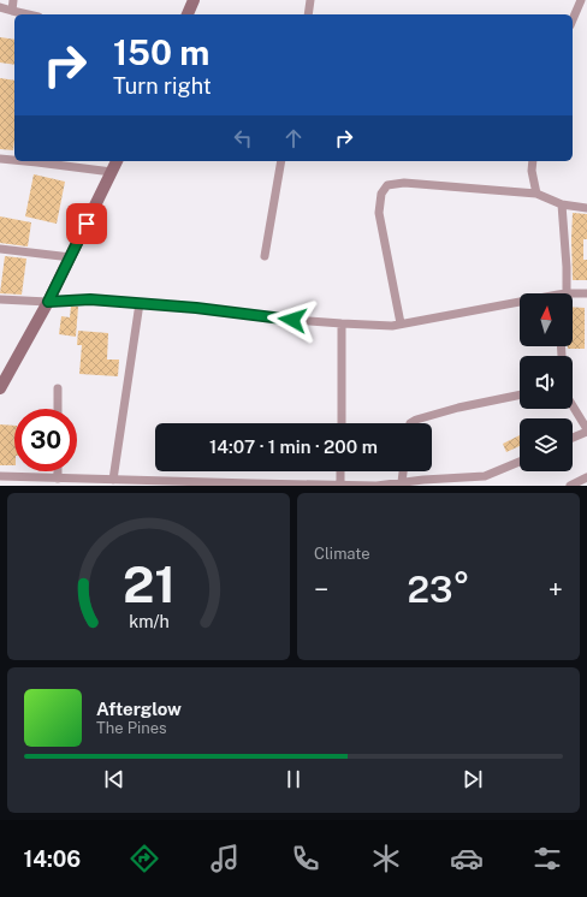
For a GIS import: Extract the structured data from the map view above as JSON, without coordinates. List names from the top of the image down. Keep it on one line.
{"north":"top","page":{"turn":["150 m","Turn right"],"limit":"30","trip":"14:07 · 1 min · 200 m","tile":"Climate","heat":["−","23°","+"],"song":["Afterglow","The Pines"],"tabs":"14:06","gauge":["21","km/h"]}}
